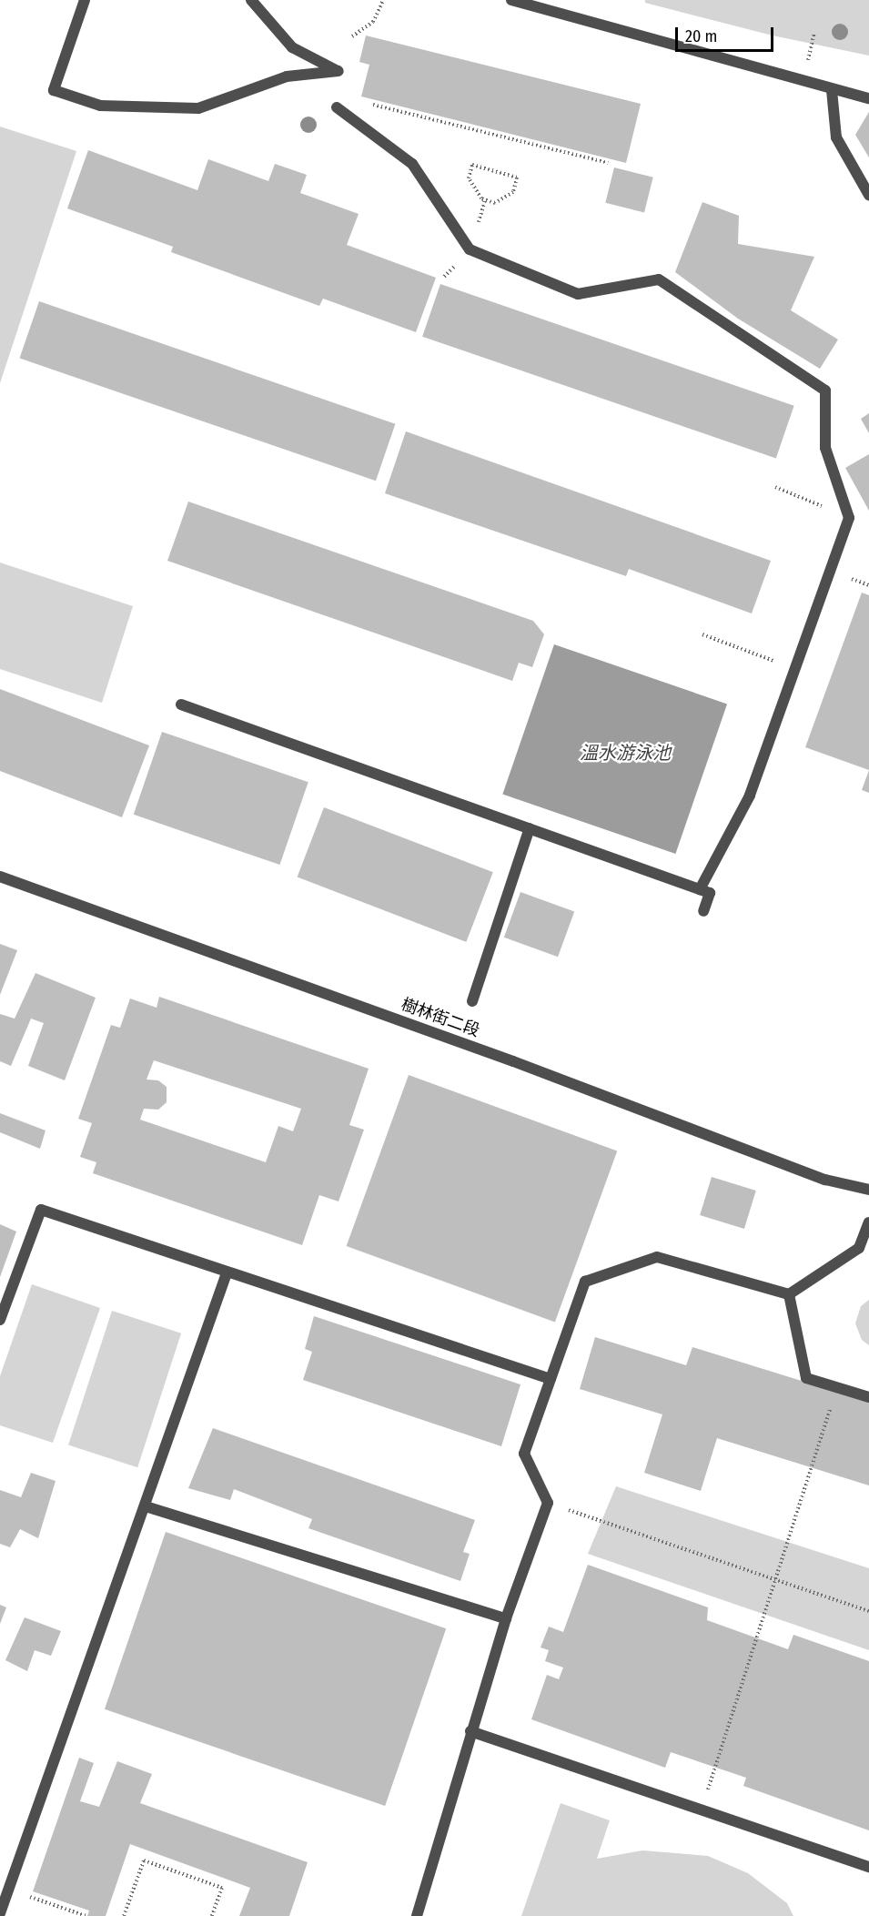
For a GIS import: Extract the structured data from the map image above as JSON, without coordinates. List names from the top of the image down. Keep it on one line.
{"streets":{"street":["樹林街二段"]},"water":["溫水游泳池"],"scale_bar":"20 m"}
